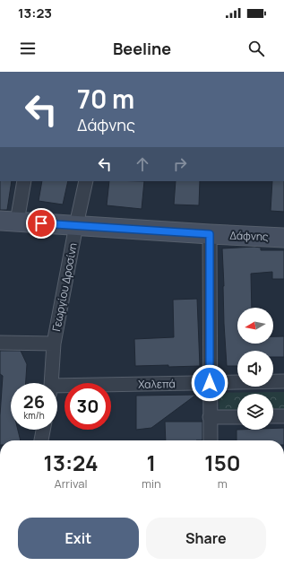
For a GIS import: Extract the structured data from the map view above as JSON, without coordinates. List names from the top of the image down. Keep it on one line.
{"streets":{"street":["Δάφνης","Γεωργίου Δροσίνη","Χαλεπά"]},"crossings":[["Δάφνης","Γεωργίου Δροσίνη"]],"north":"left","page":{"status":"13:23","header":"Beeline","turn":["70 m","Δάφνης"],"speed":"26 km/h","limit":"30","eta":["13:24","Arrival","1","min","150","m"],"buttons":["Exit","Share"]}}
